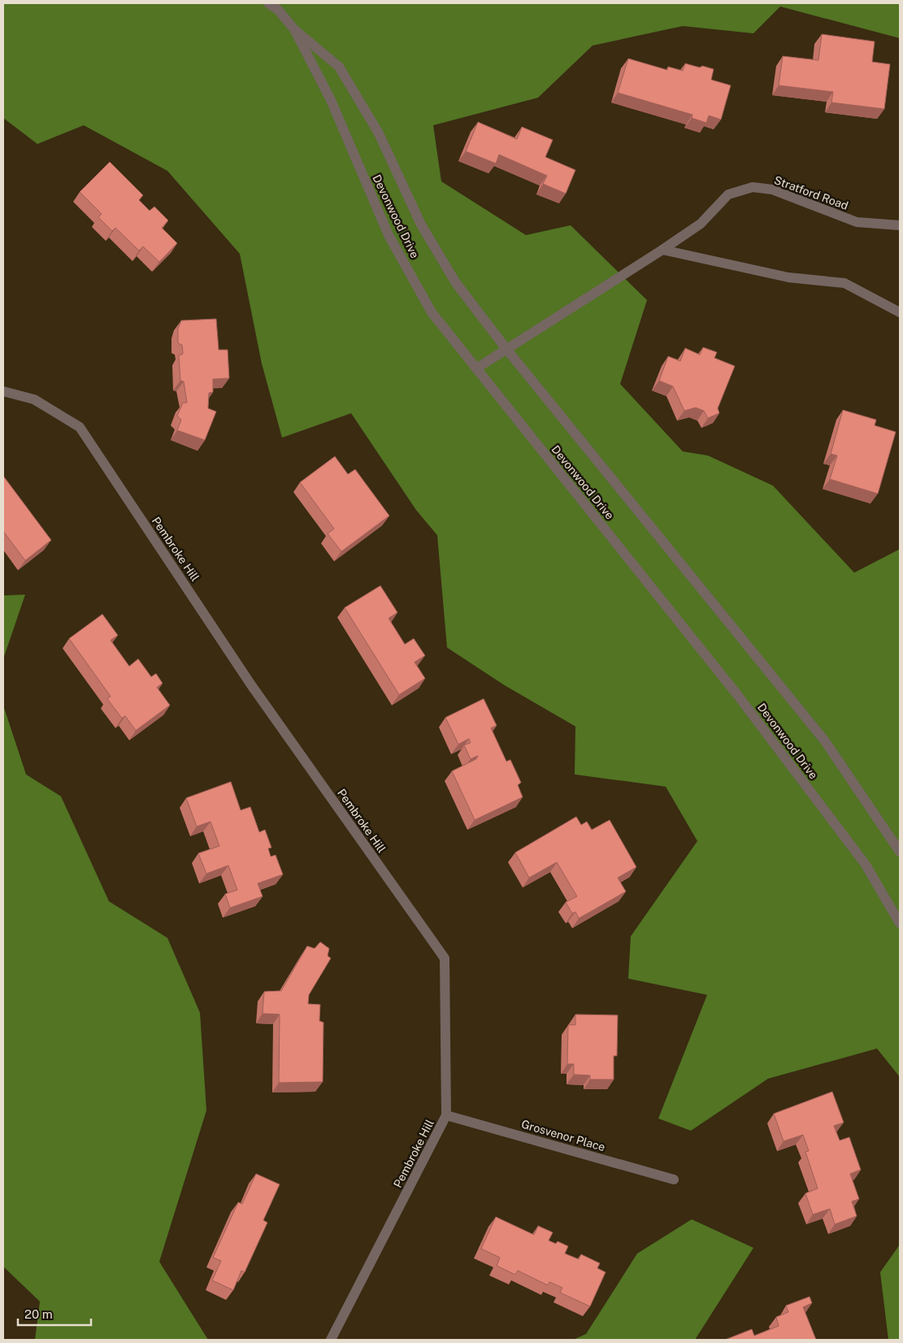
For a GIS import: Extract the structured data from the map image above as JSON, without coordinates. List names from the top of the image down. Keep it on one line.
{"streets":{"street":["Stratford Road","Devonwood Drive","Pembroke Hill","Grosvenor Place"]},"crossings":[["Stratford Road","Devonwood Drive"],["Pembroke Hill","Grosvenor Place"]],"scale_bar":"20 m"}
